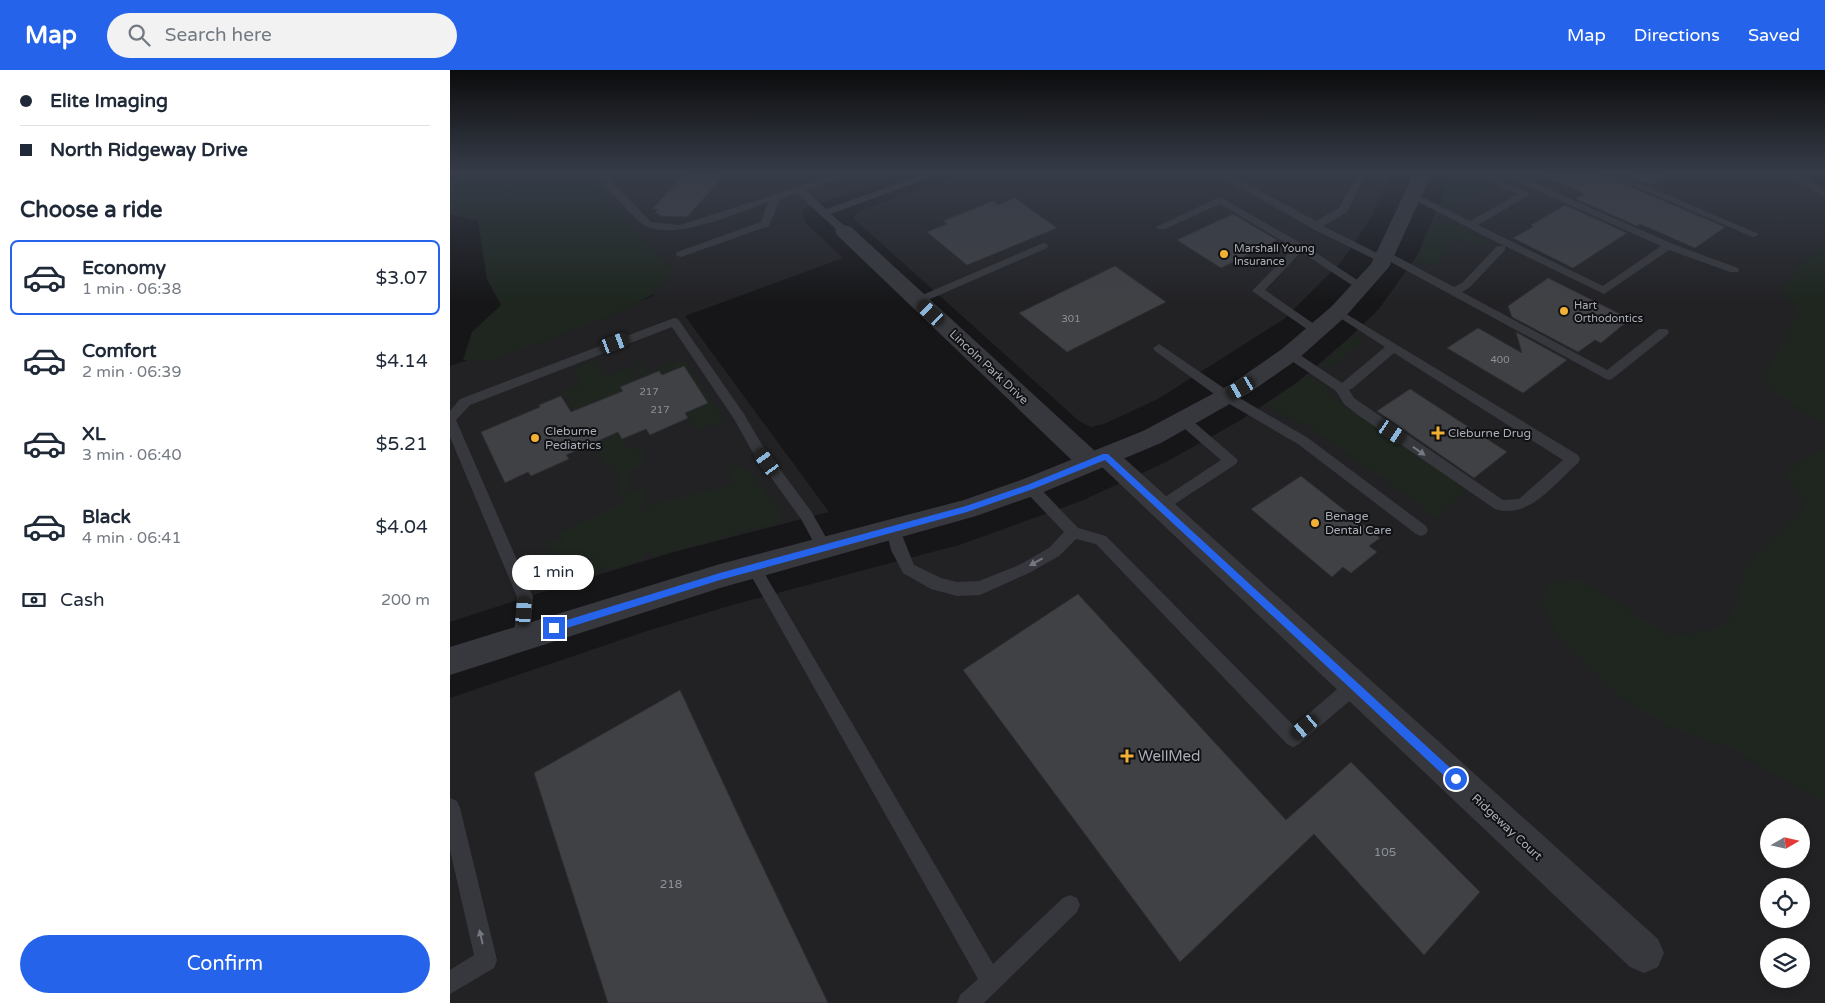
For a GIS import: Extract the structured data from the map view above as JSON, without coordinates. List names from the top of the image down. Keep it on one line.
{"streets":{"street":["Lincoln Park Drive","Ridgeway Court"]},"crossings":[["Lincoln Park Drive","Ridgeway Court"]],"places":{"other":["Marshall Young Insurance","Hart Orthodontics","Cleburne Pediatrics","Benage Dental Care"],"health":["Cleburne Drug","WellMed"]},"house_numbers":["301","400","217","217","105","218"],"north":"right","page":{"header":"Map","search":"Search here","nav":["Map","Directions","Saved"],"banner":["Elite Imaging","North Ridgeway Drive"],"heading":"Choose a ride","list":[{"name":"Economy","note":"1 min · 06:38","value":"$3.07"},{"name":"Comfort","note":"2 min · 06:39","value":"$4.14"},{"name":"XL","note":"3 min · 06:40","value":"$5.21"},{"name":"Black","note":"4 min · 06:41","value":"$4.04"}],"bubble":"1 min","pay":["Cash","200 m"],"buttons":"Confirm"}}
